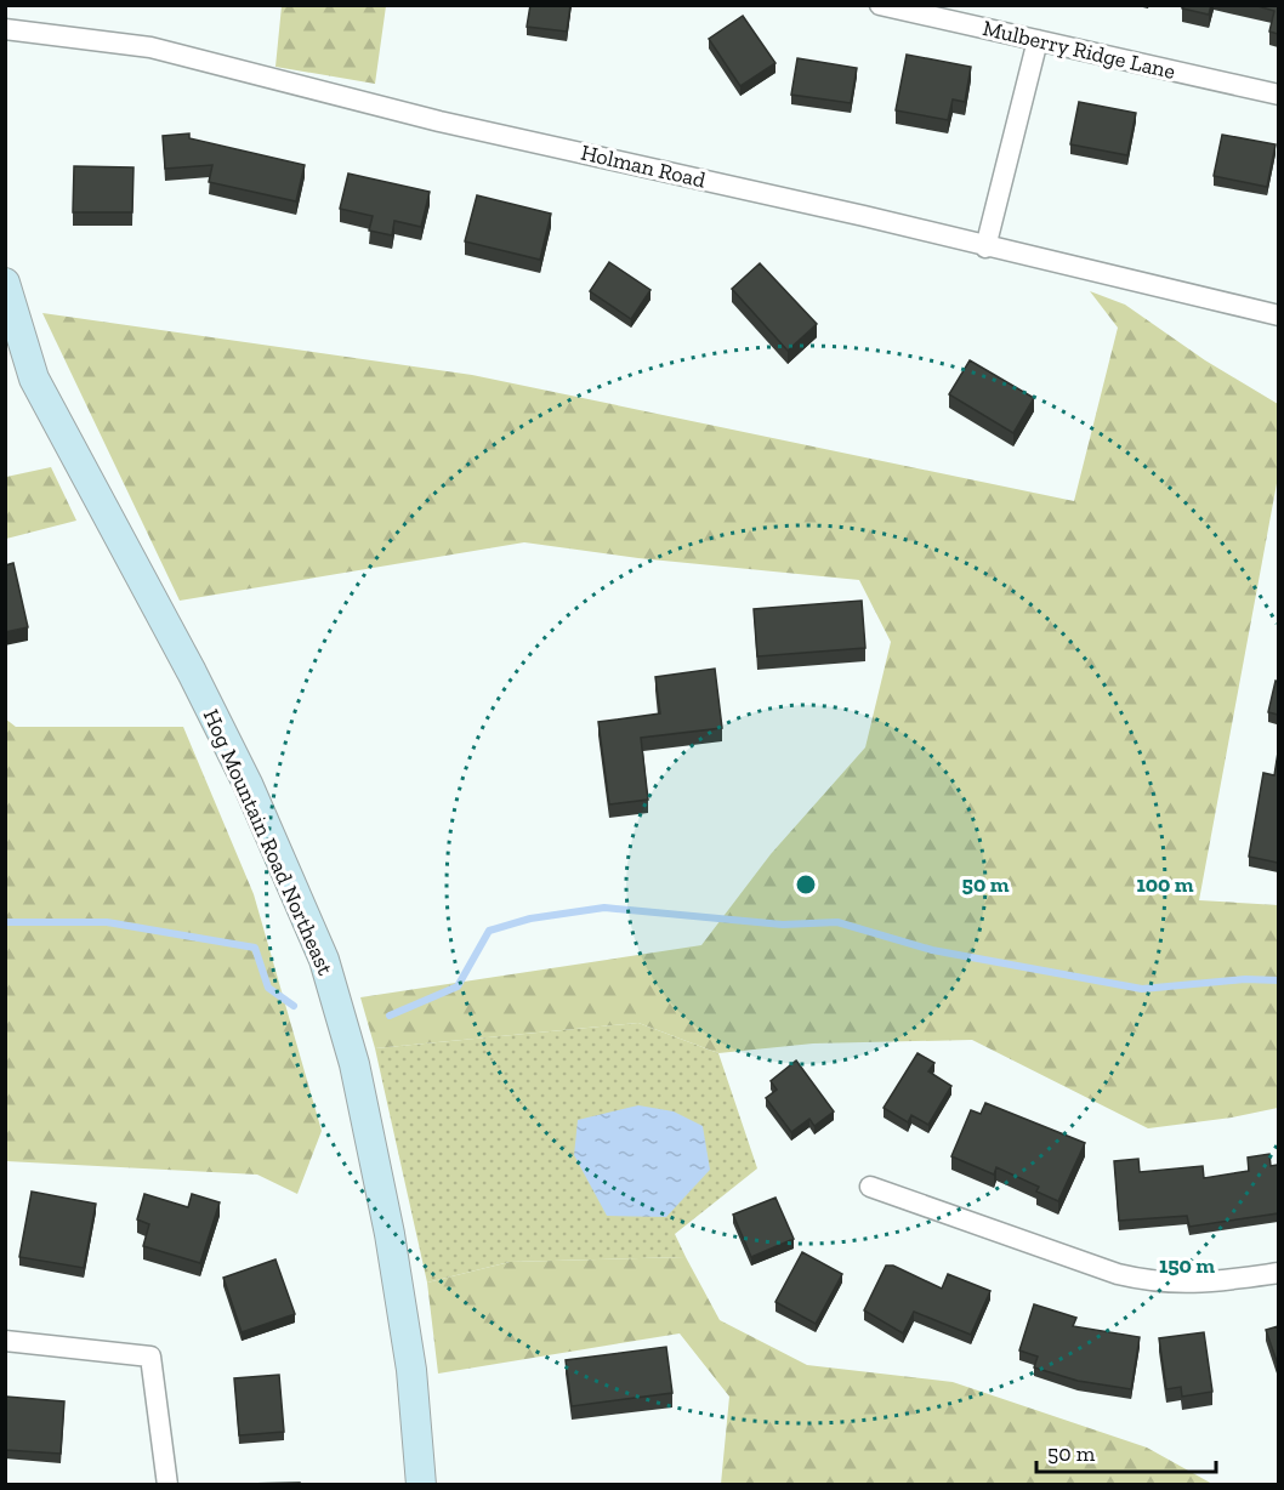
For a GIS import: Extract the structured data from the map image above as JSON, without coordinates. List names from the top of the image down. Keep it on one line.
{"streets":{"street":["Mulberry Ridge Lane","Holman Road","Hog Mountain Road Northeast"]},"scale_bar":"50 m","rings":["50 m","100 m","150 m"]}
